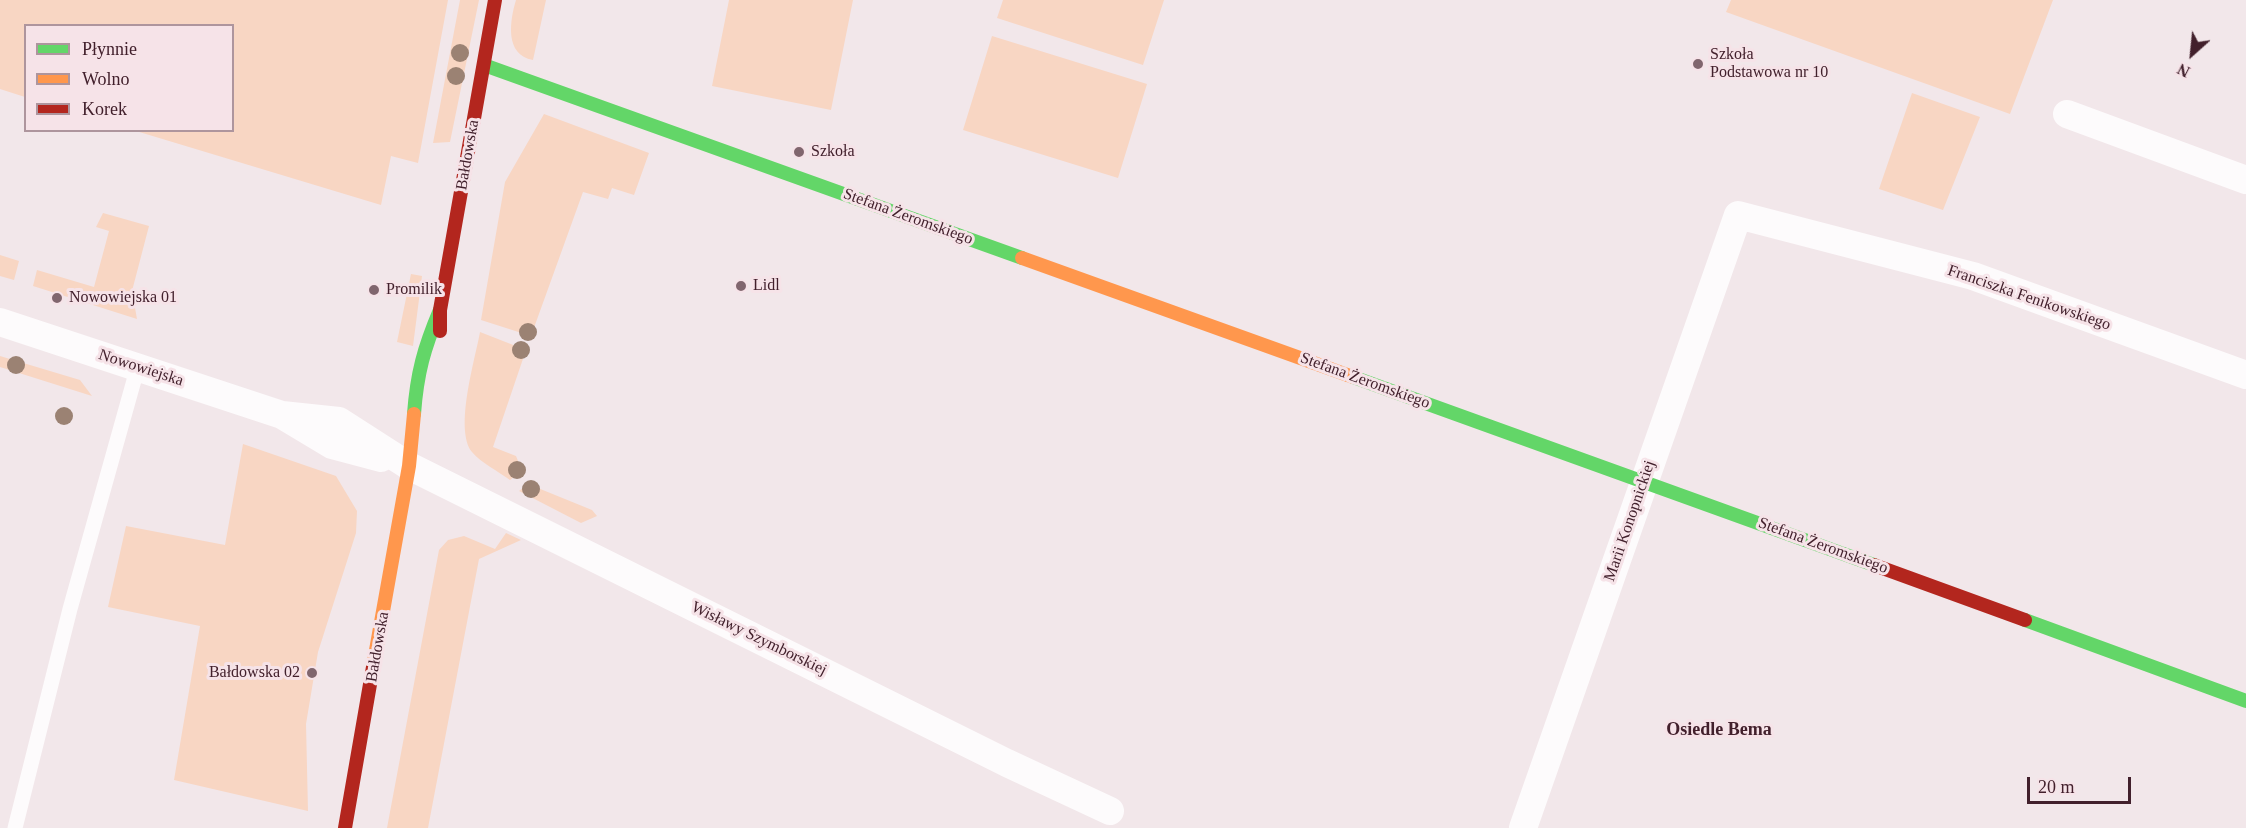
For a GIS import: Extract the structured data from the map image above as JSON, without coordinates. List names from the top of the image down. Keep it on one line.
{"streets":{"street":["Bałdowska","Stefana Żeromskiego","Franciszka Fenikowskiego","Nowowiejska","Marii Konopnickiej","Wisławy Szymborskiej"]},"crossings":[["Bałdowska","Stefana Żeromskiego"],["Bałdowska","Nowowiejska"],["Bałdowska","Wisławy Szymborskiej"],["Stefana Żeromskiego","Marii Konopnickiej"],["Franciszka Fenikowskiego","Marii Konopnickiej"],["Nowowiejska","Wisławy Szymborskiej"]],"districts":["Osiedle Bema"],"places":["Szkoła Podstawowa nr 10","Szkoła","Lidl","Promilik","Nowowiejska 01","Bałdowska 02"],"legend":["Płynnie","Wolno","Korek"],"scale_bar":"20 m","north":"bottom left"}
